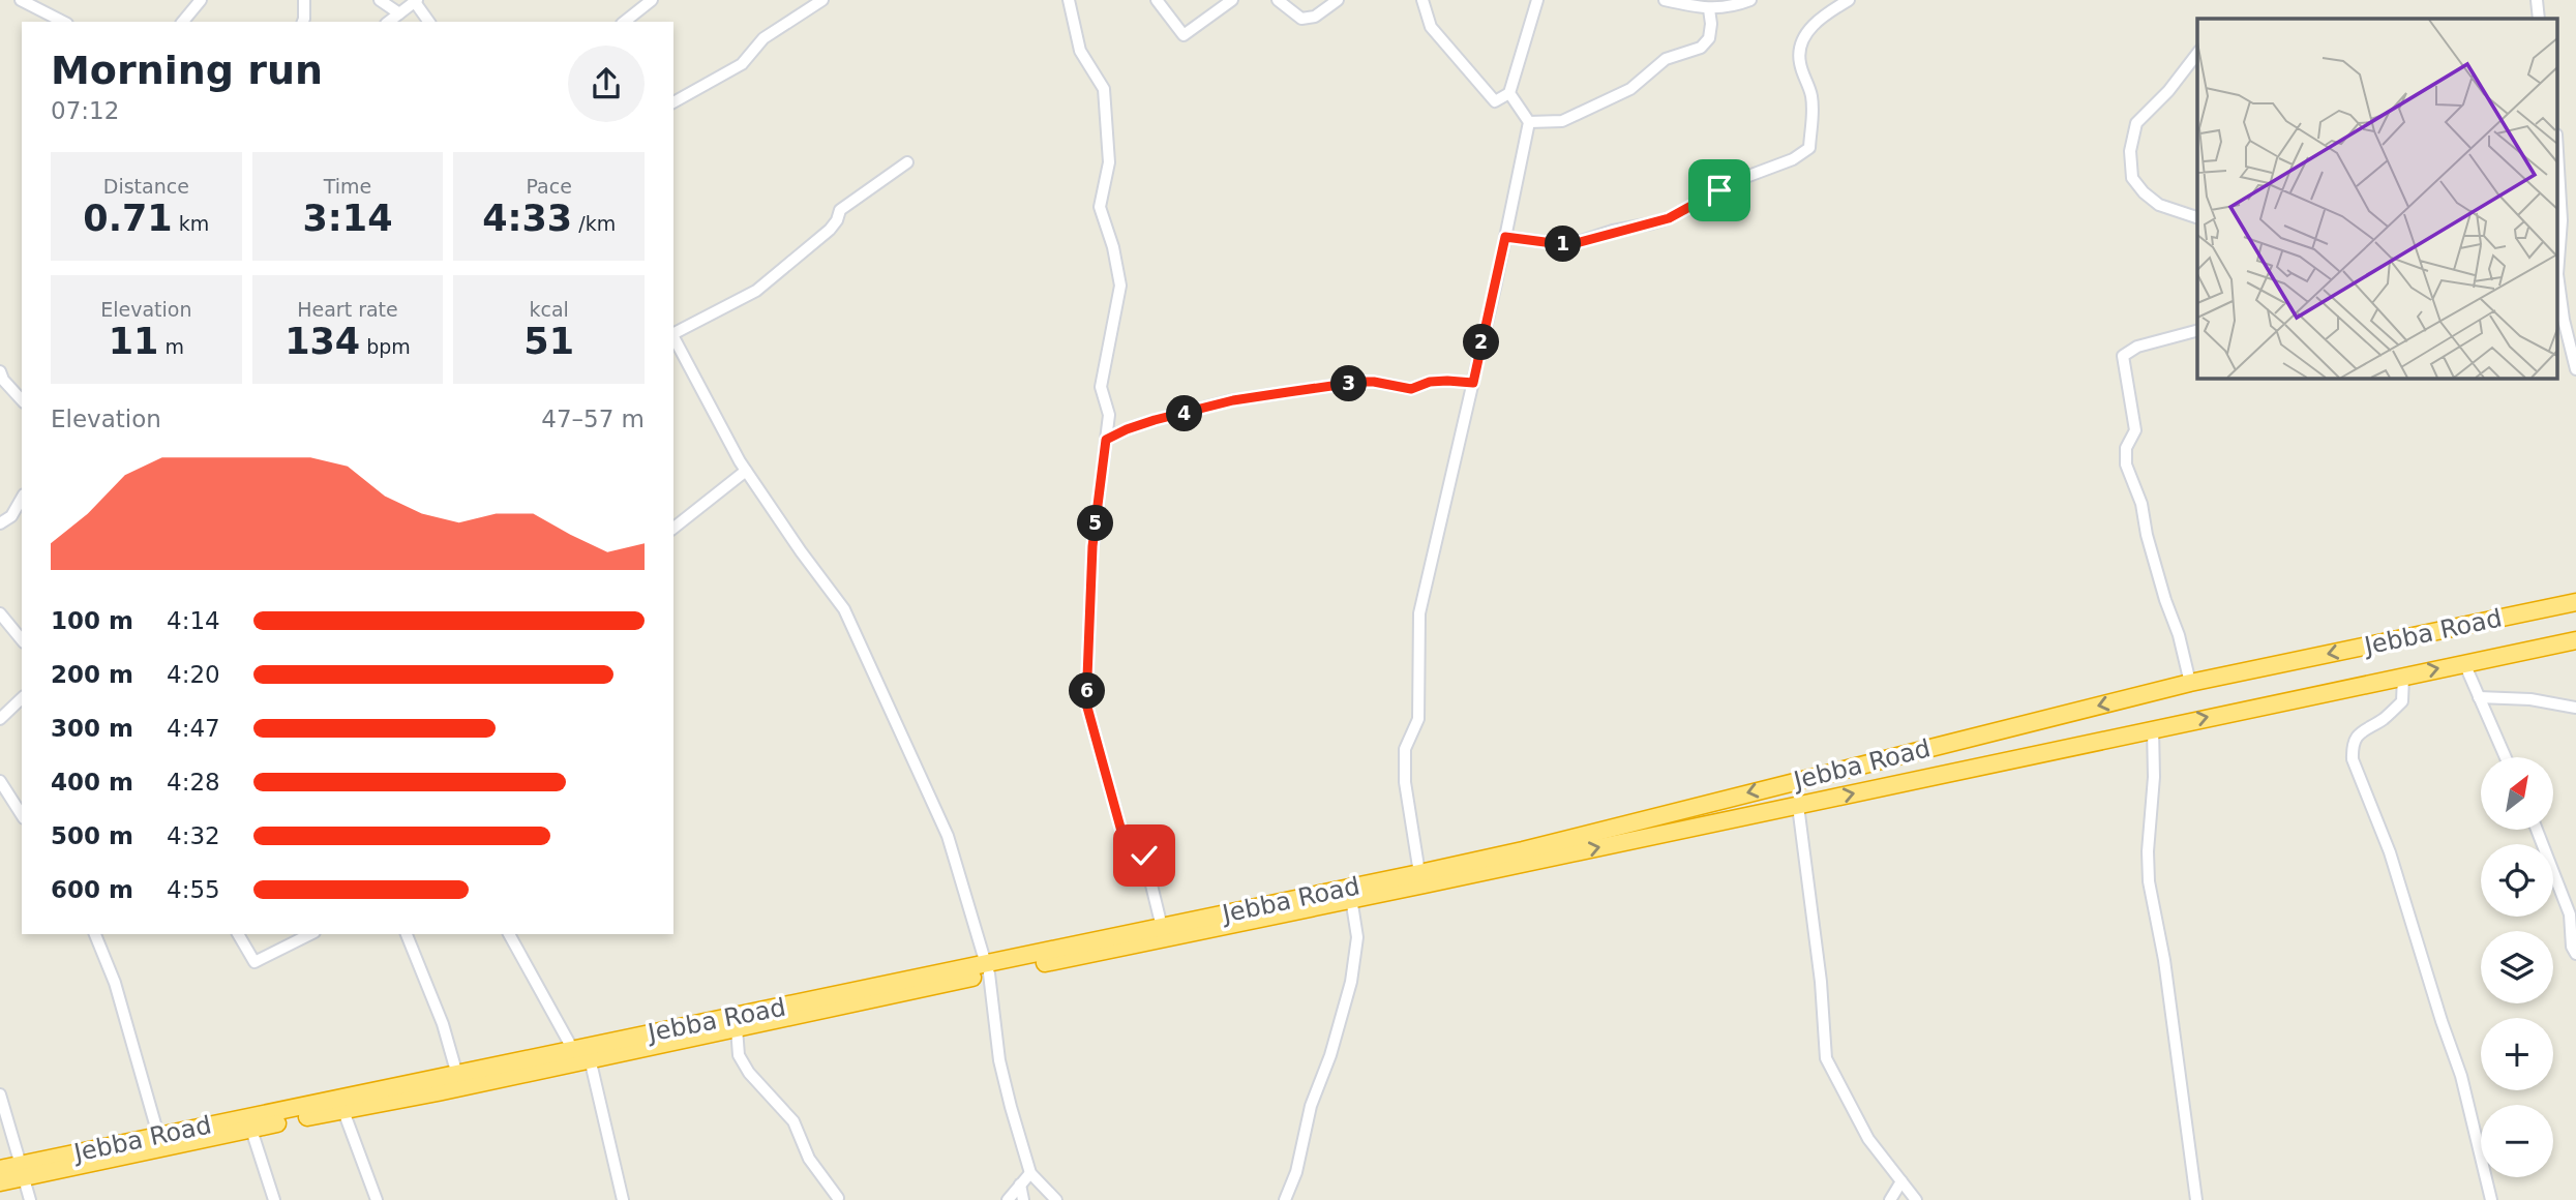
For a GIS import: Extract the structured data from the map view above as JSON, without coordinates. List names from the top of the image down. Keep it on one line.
{"streets":{"highway":["Jebba Road"]},"north":"top right","page":{"heading":["Morning run","07:12"],"stats":[["Distance","0.71 km"],["Time","3:14"],["Pace","4:33 /km"],["Elevation","11 m"],["Heart rate","134 bpm"],["kcal","51"]],"pins":["1","2","3","4","5","6"],"chart":["Elevation","47–57 m"],"list":[{"name":"100 m","note":"4:14"},{"name":"200 m","note":"4:20"},{"name":"300 m","note":"4:47"},{"name":"400 m","note":"4:28"},{"name":"500 m","note":"4:32"},{"name":"600 m","note":"4:55"}],"map_buttons":["+","−"]}}
